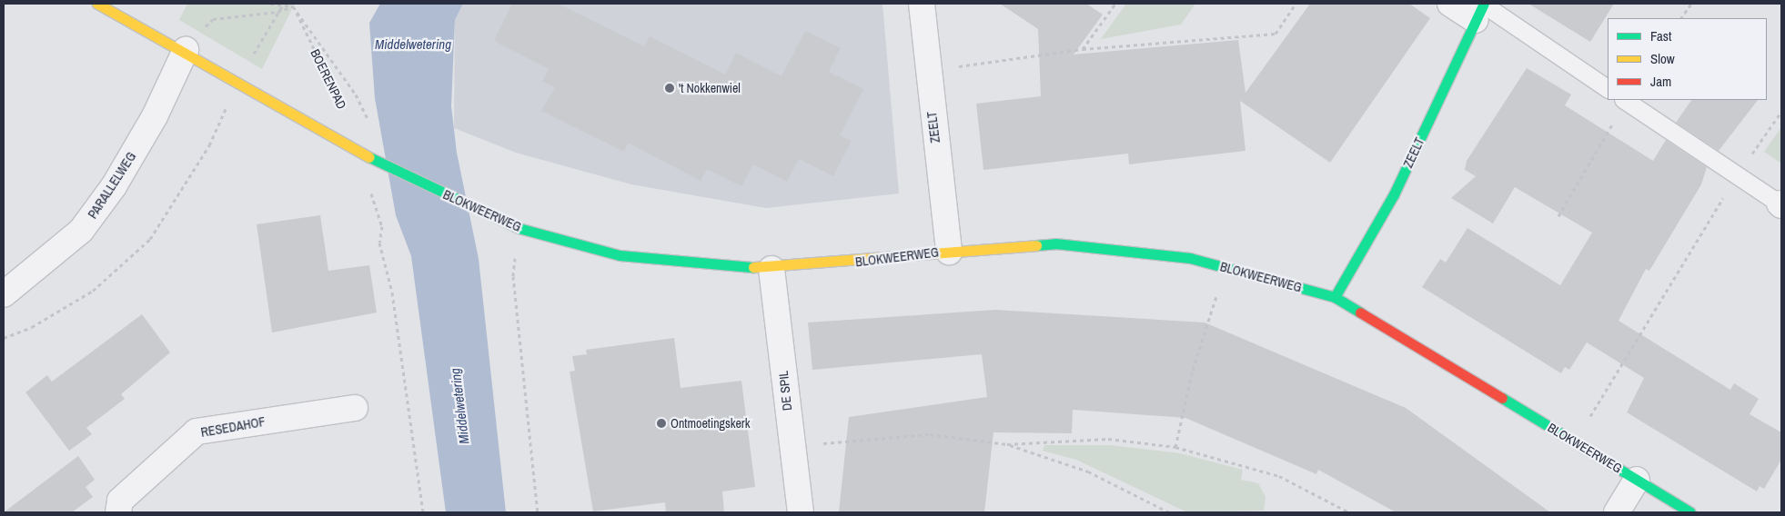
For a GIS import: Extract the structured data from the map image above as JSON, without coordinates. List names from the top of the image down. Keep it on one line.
{"streets":{"street":["ZEELT","PARALLELWEG","BLOKWEERWEG","DE SPIL","RESEDAHOF"],"path":["BOERENPAD"]},"crossings":[["ZEELT","BLOKWEERWEG"],["PARALLELWEG","BLOKWEERWEG"],["BLOKWEERWEG","DE SPIL"]],"water":["Middelwetering"],"places":["'t Nokkenwiel","Ontmoetingskerk"],"legend":["Fast","Slow","Jam"]}
